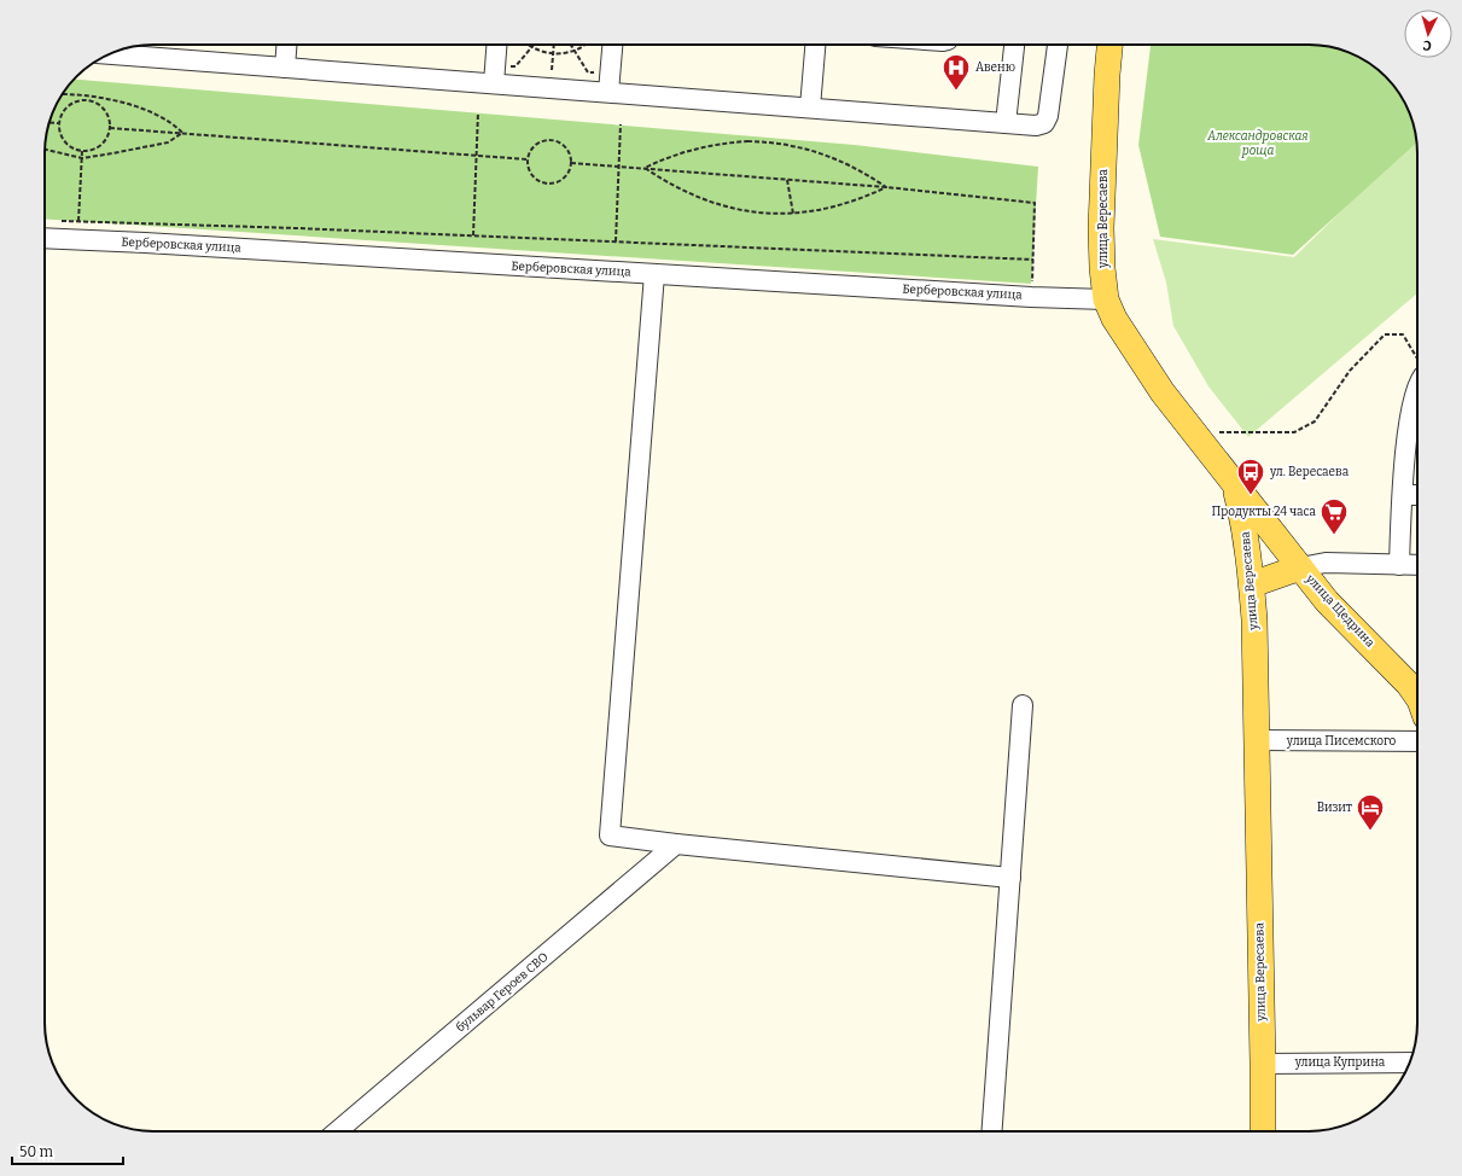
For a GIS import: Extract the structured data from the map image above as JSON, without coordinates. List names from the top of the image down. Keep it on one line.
{"streets":{"main road":["улица Вересаева","улица Щедрина"],"street":["Берберовская улица","улица Писемского","бульвар Героев СВО","улица Куприна"]},"crossings":[["улица Вересаева","Берберовская улица"],["улица Вересаева","улица Щедрина"],["улица Вересаева","улица Писемского"],["улица Вересаева","улица Куприна"]],"parks":["Александровская роща"],"places":{"hospital":["Авеню"],"bus stop":["ул. Вересаева"],"supermarket":["Продукты 24 часа"],"hotel":["Визит"]},"scale_bar":"50 m","north":"bottom"}
